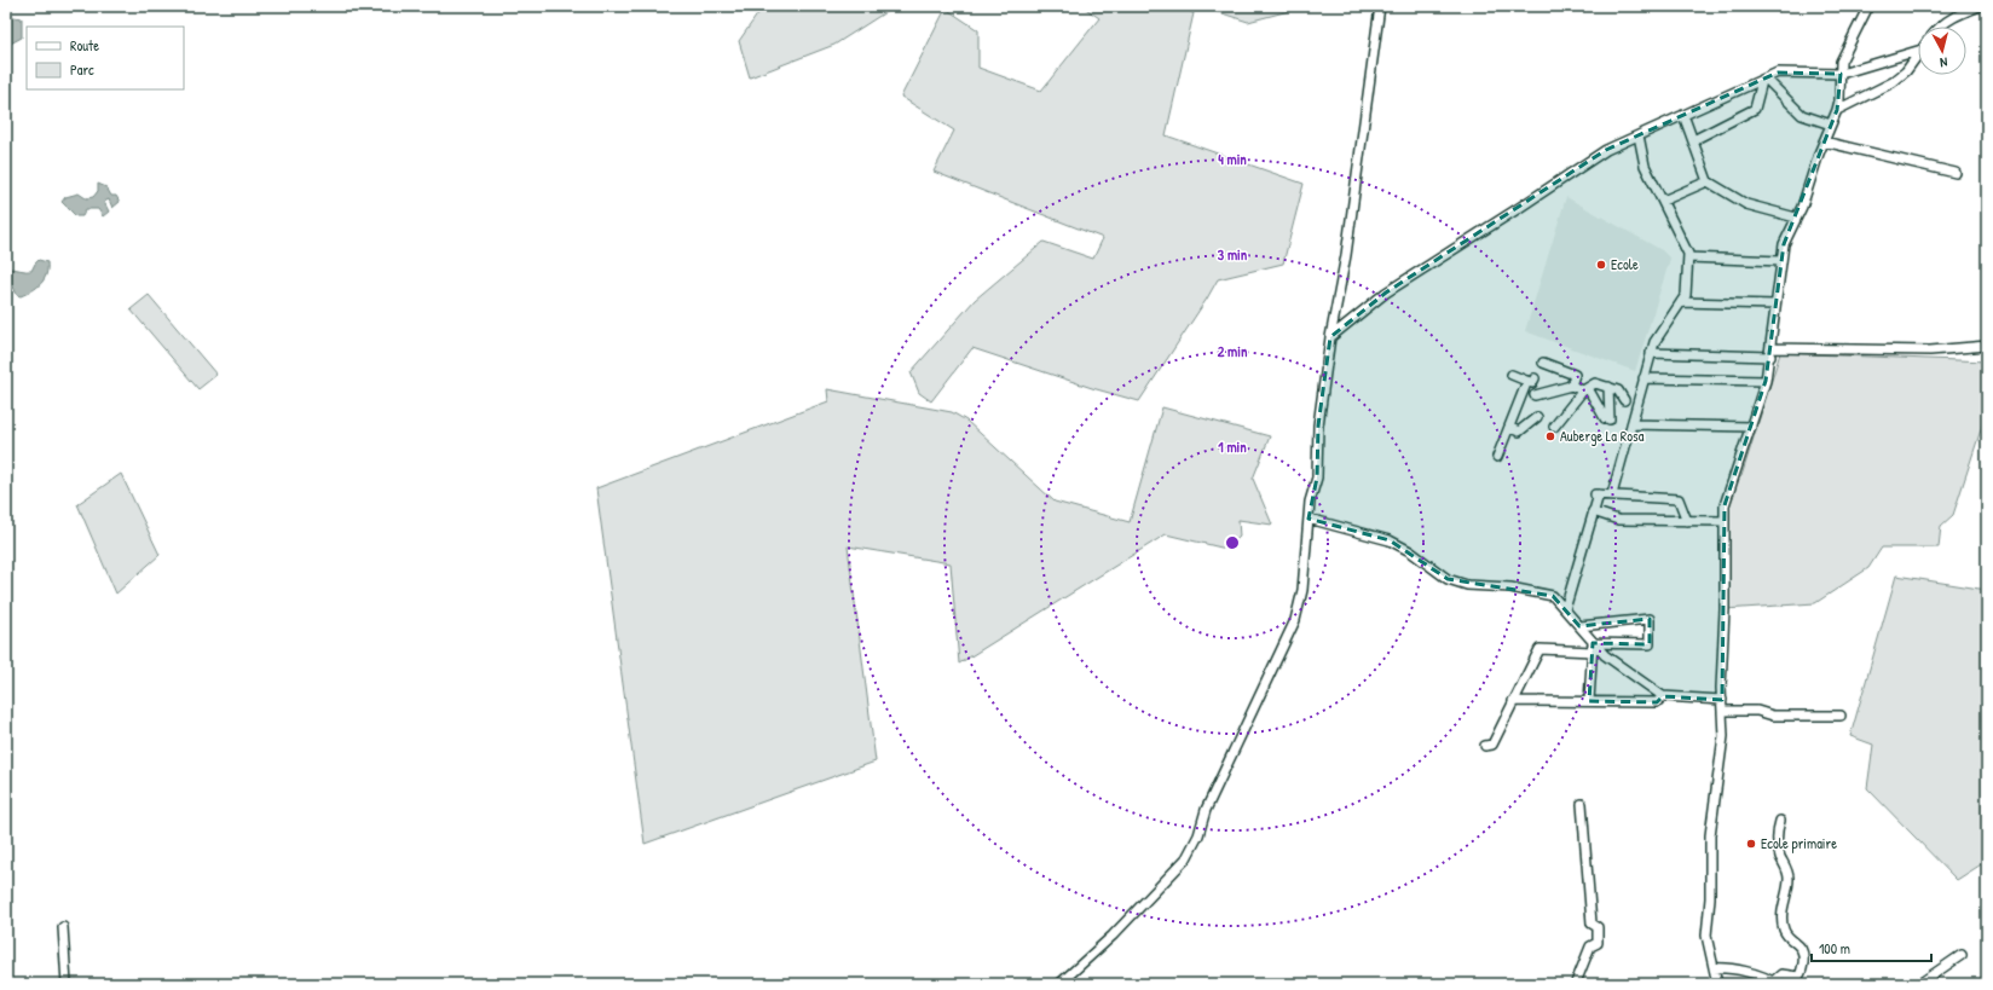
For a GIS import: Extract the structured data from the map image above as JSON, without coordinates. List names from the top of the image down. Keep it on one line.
{"places":["Ecole","Auberge La Rosa","Ecole primaire"],"legend":["Route","Parc"],"scale_bar":"100 m","north":"bottom","rings":["4 min","3 min","2 min","1 min"]}
